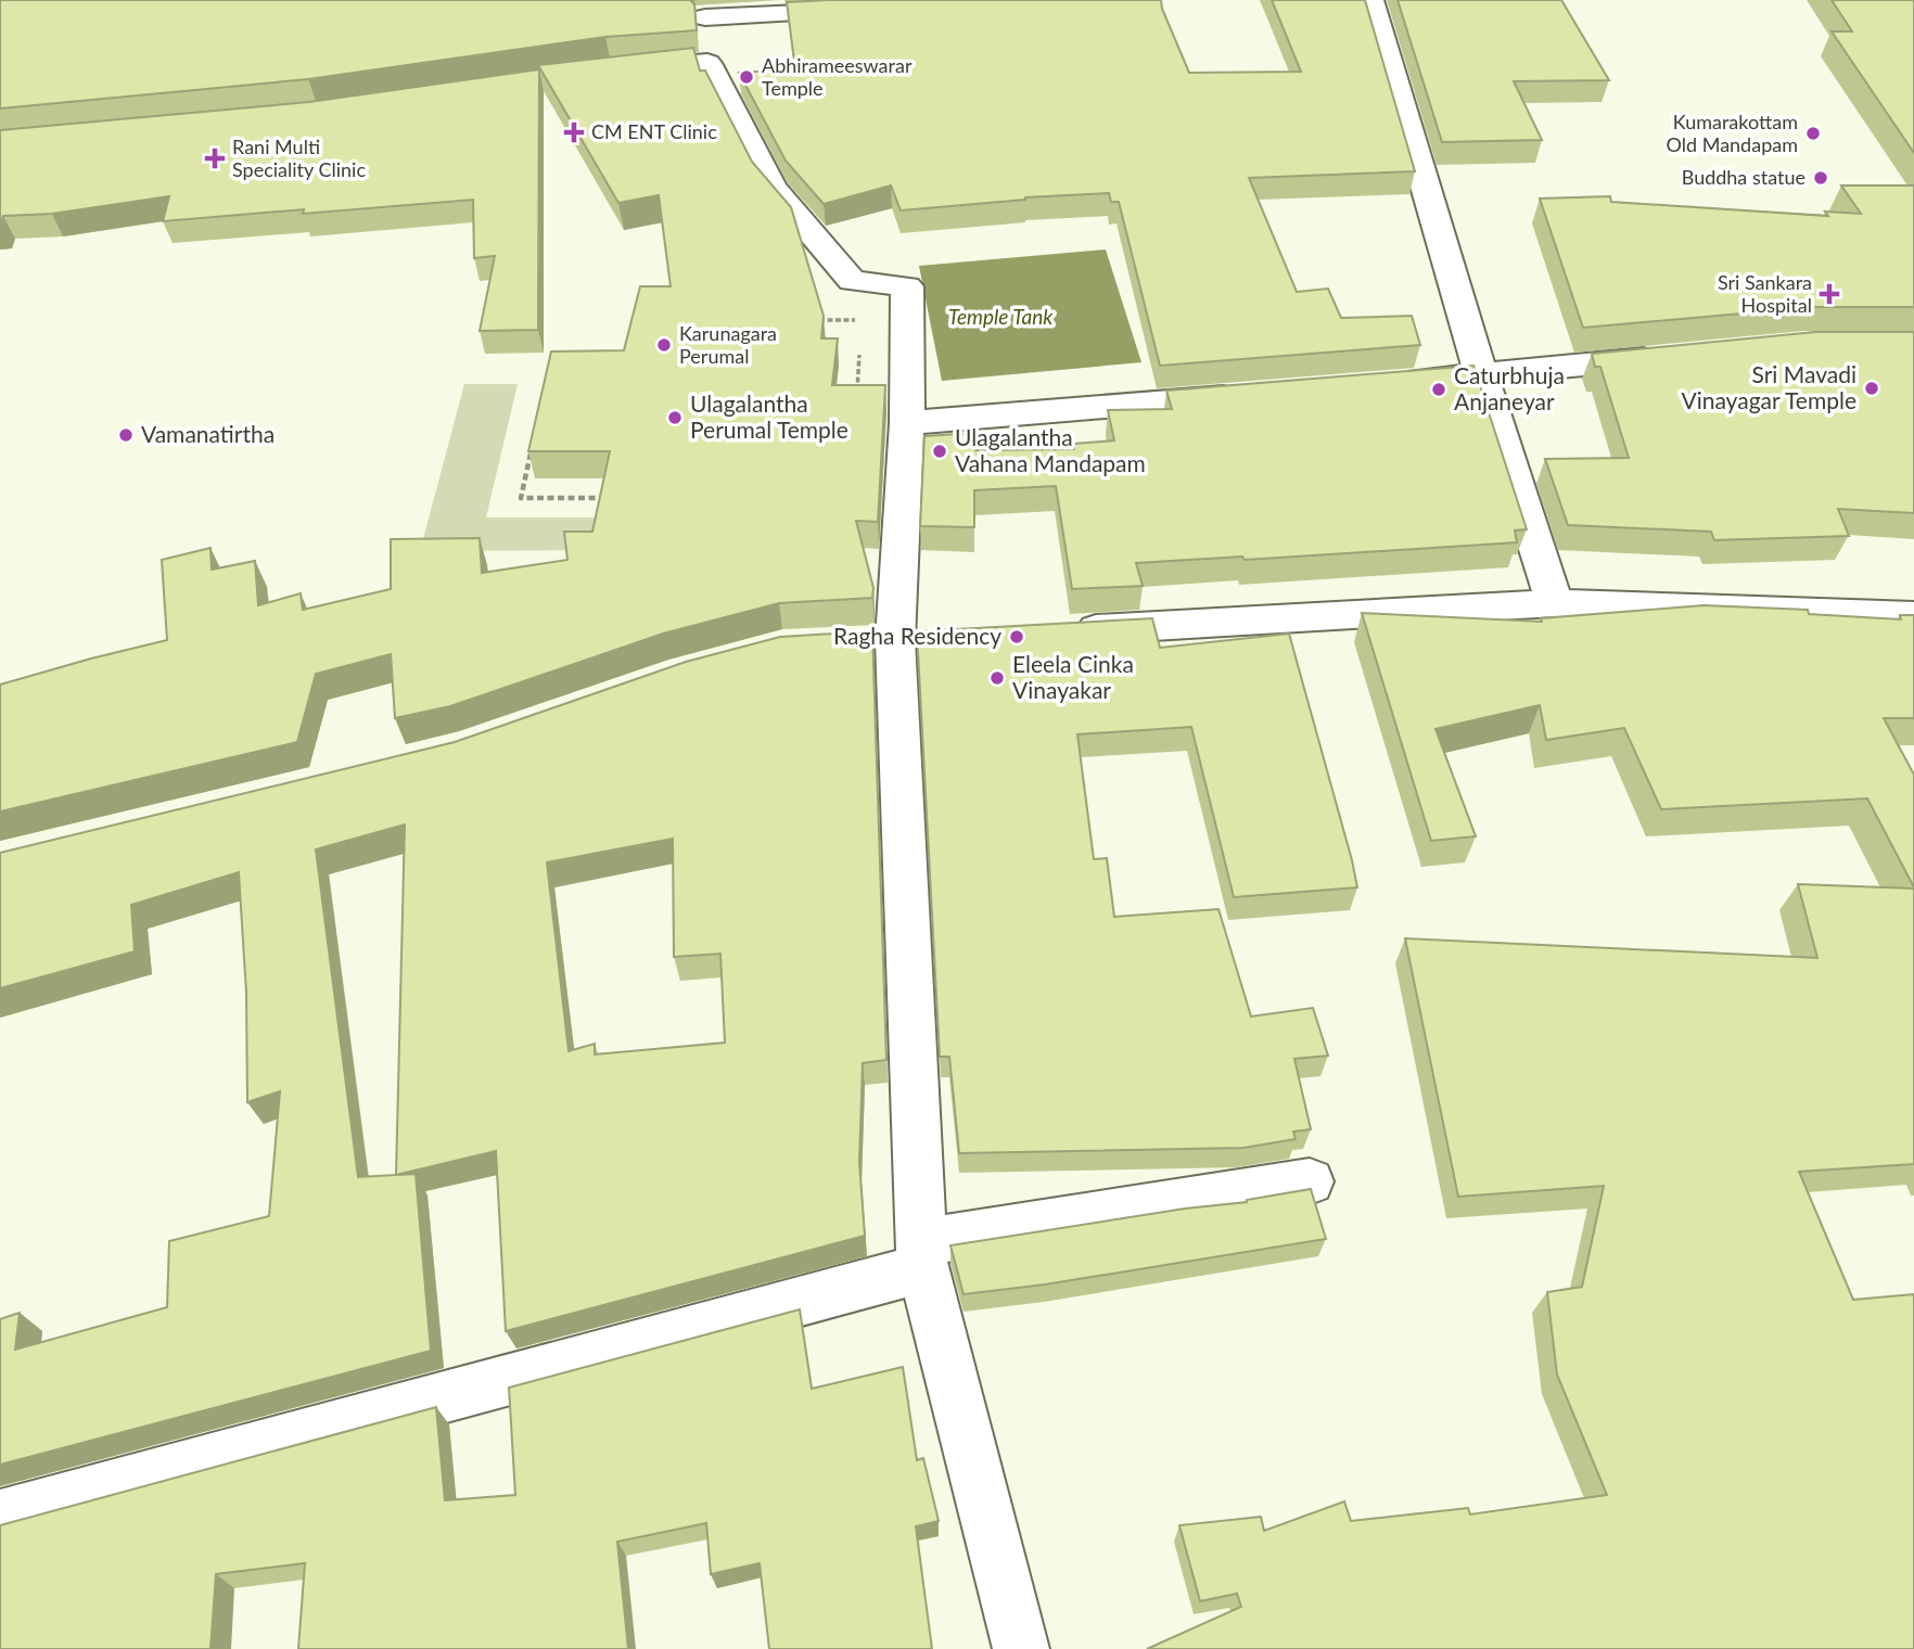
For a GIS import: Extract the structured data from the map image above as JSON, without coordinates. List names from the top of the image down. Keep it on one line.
{"water":["Temple Tank"],"places":{"other":["Abhirameeswarar Temple","Kumarakottam Old Mandapam","Buddha statue","Karunagara Perumal","Sri Mavadi Vinayagar Temple","Caturbhuja Anjaneyar","Ulagalantha Perumal Temple","Vamanatirtha","Ulagalantha Vahana Mandapam","Ragha Residency","Eleela Cinka Vinayakar"],"health":["CM ENT Clinic","Rani Multi Speciality Clinic","Sri Sankara Hospital"]}}
